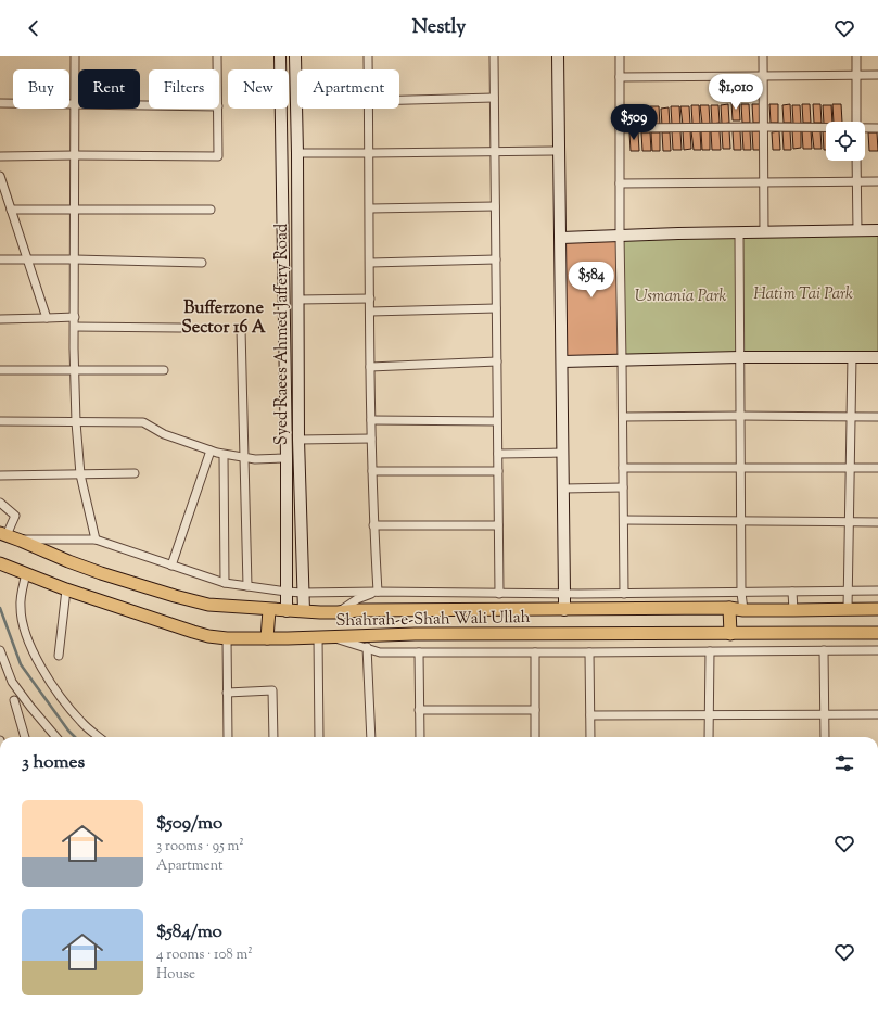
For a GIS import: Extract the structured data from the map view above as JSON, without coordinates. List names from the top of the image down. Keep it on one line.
{"streets":{"main road":["Shahrah-e-Shah Wali Ullah"],"street":["Syed Raees Ahmed Jaffery Road"]},"crossings":[["Syed Raees Ahmed Jaffery Road","Shahrah-e-Shah Wali Ullah"]],"districts":["Bufferzone Sector 16 A"],"parks":["Hatim Tai Park","Usmania Park"],"page":{"header":"Nestly","chip":["Buy","Rent","Filters","New","Apartment"],"price":["$1,010","$509","$584"],"heading":"3 homes","list":[{"name":"$509/mo","note":"3 rooms · 95 m² · Apartment"},{"name":"$584/mo","note":"4 rooms · 108 m² · House"}]}}
